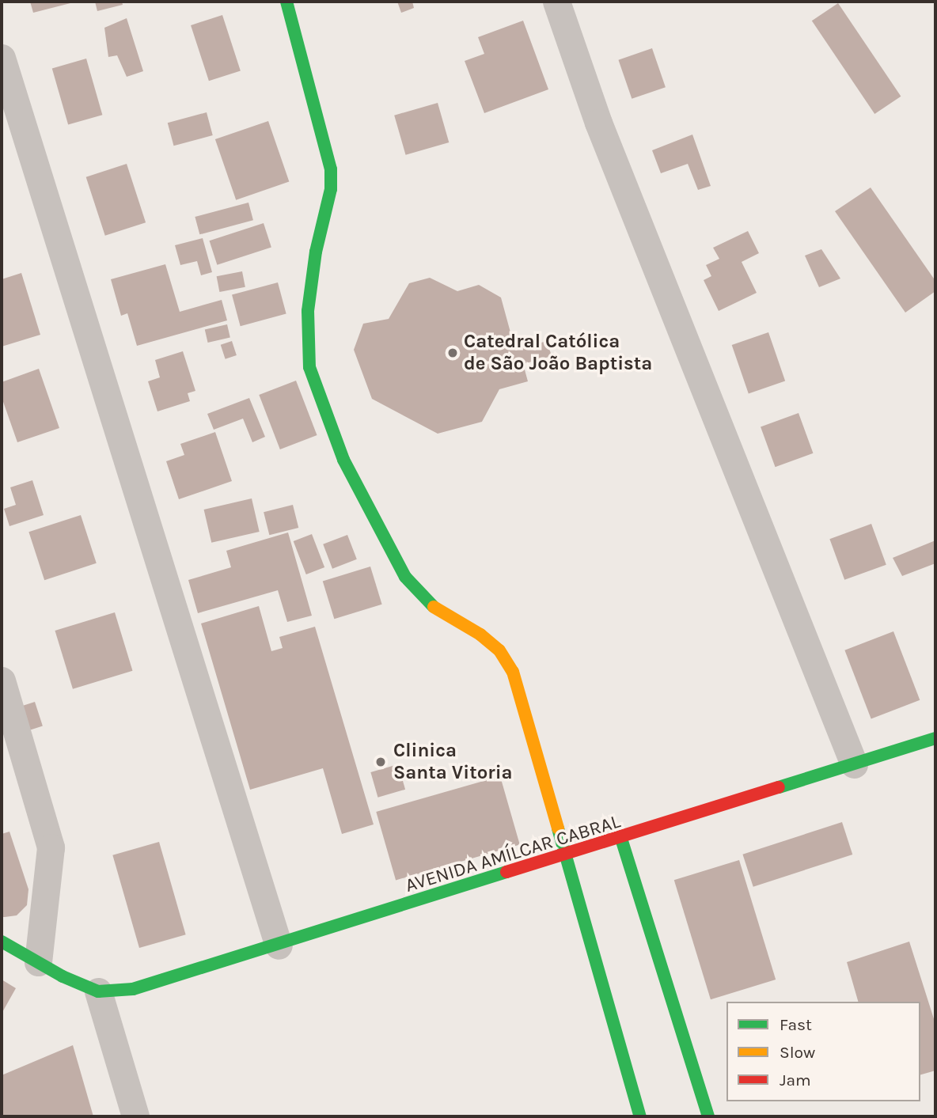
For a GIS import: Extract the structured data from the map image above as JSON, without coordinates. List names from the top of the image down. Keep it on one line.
{"streets":{"street":["AVENIDA AMÍLCAR CABRAL"]},"places":["Catedral Católica de São João Baptista","Clinica Santa Vitoria"],"legend":["Fast","Slow","Jam"]}
